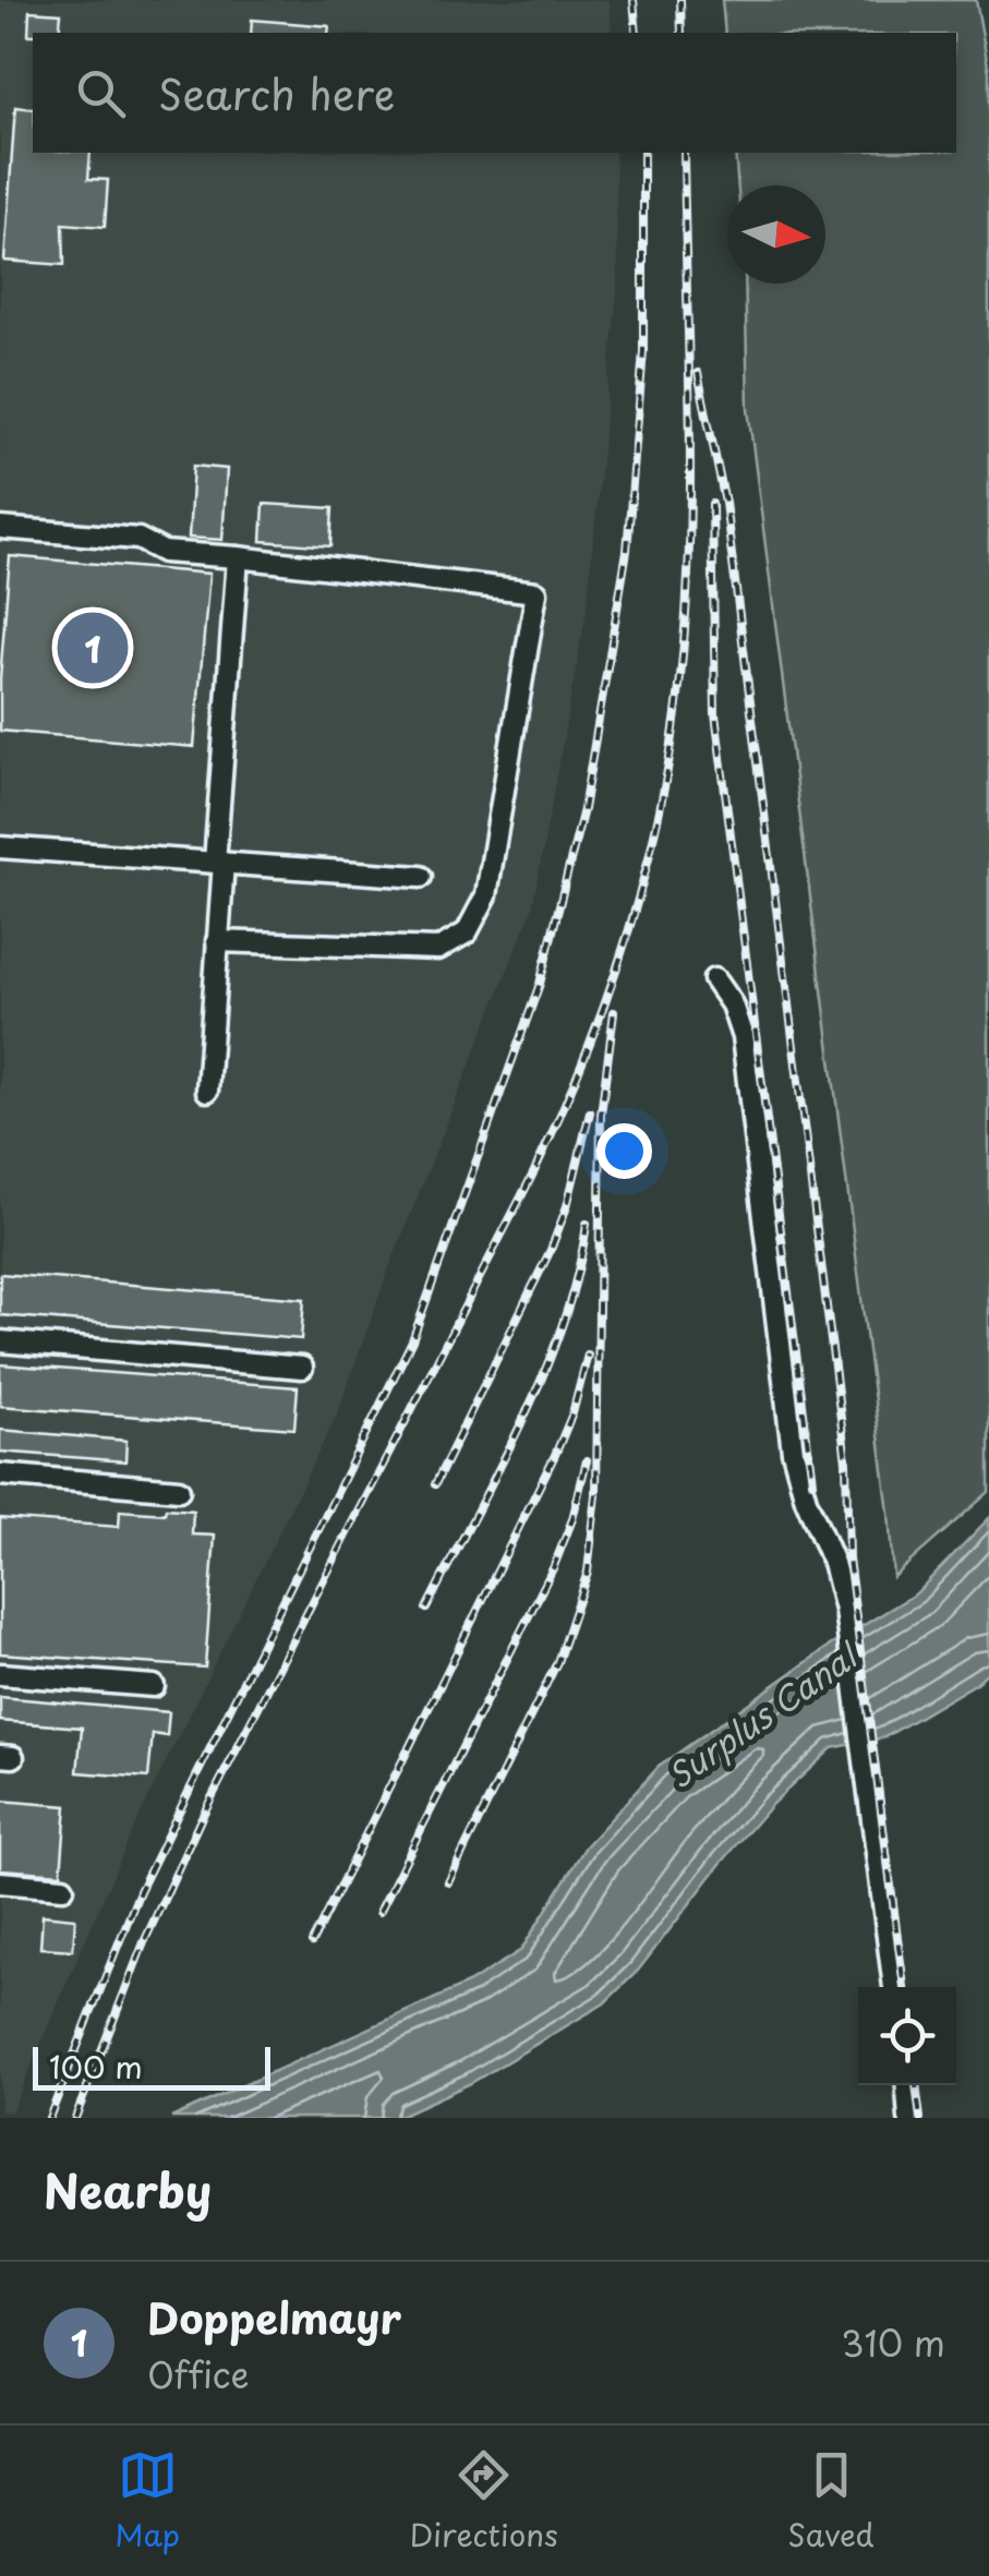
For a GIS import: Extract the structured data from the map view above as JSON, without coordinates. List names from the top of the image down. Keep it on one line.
{"water":["Surplus Canal"],"scale_bar":"100 m","north":"right","page":{"search":"Search here","pins":"1","scale":"100 m","heading":"Nearby","list":[{"mark":"1","name":"Doppelmayr","note":"Office","value":"310 m"}],"nav":["Map","Directions","Saved"]}}
